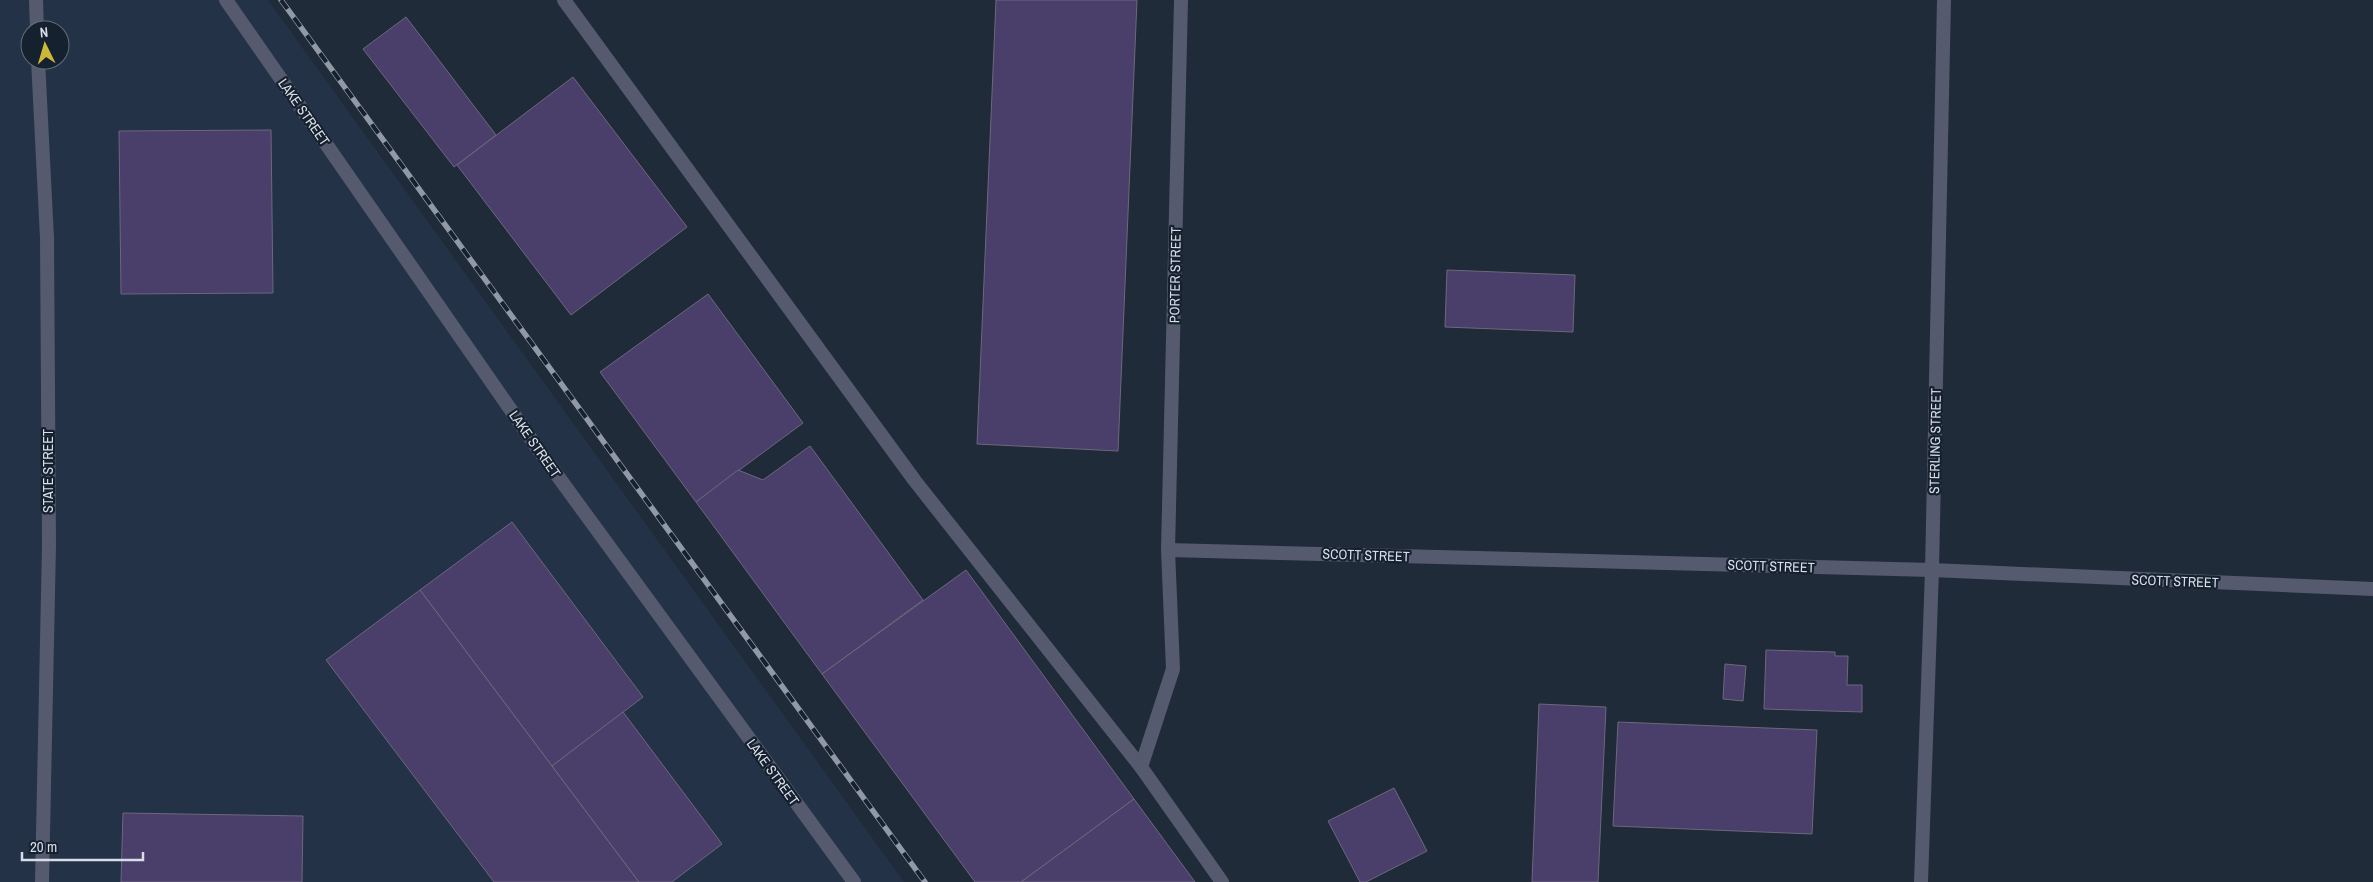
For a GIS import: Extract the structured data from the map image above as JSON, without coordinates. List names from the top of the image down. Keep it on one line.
{"streets":{"street":["LAKE STREET","PORTER STREET","STERLING STREET","STATE STREET","SCOTT STREET"]},"crossings":[["PORTER STREET","SCOTT STREET"],["STERLING STREET","SCOTT STREET"]],"scale_bar":"20 m","north":"top"}
